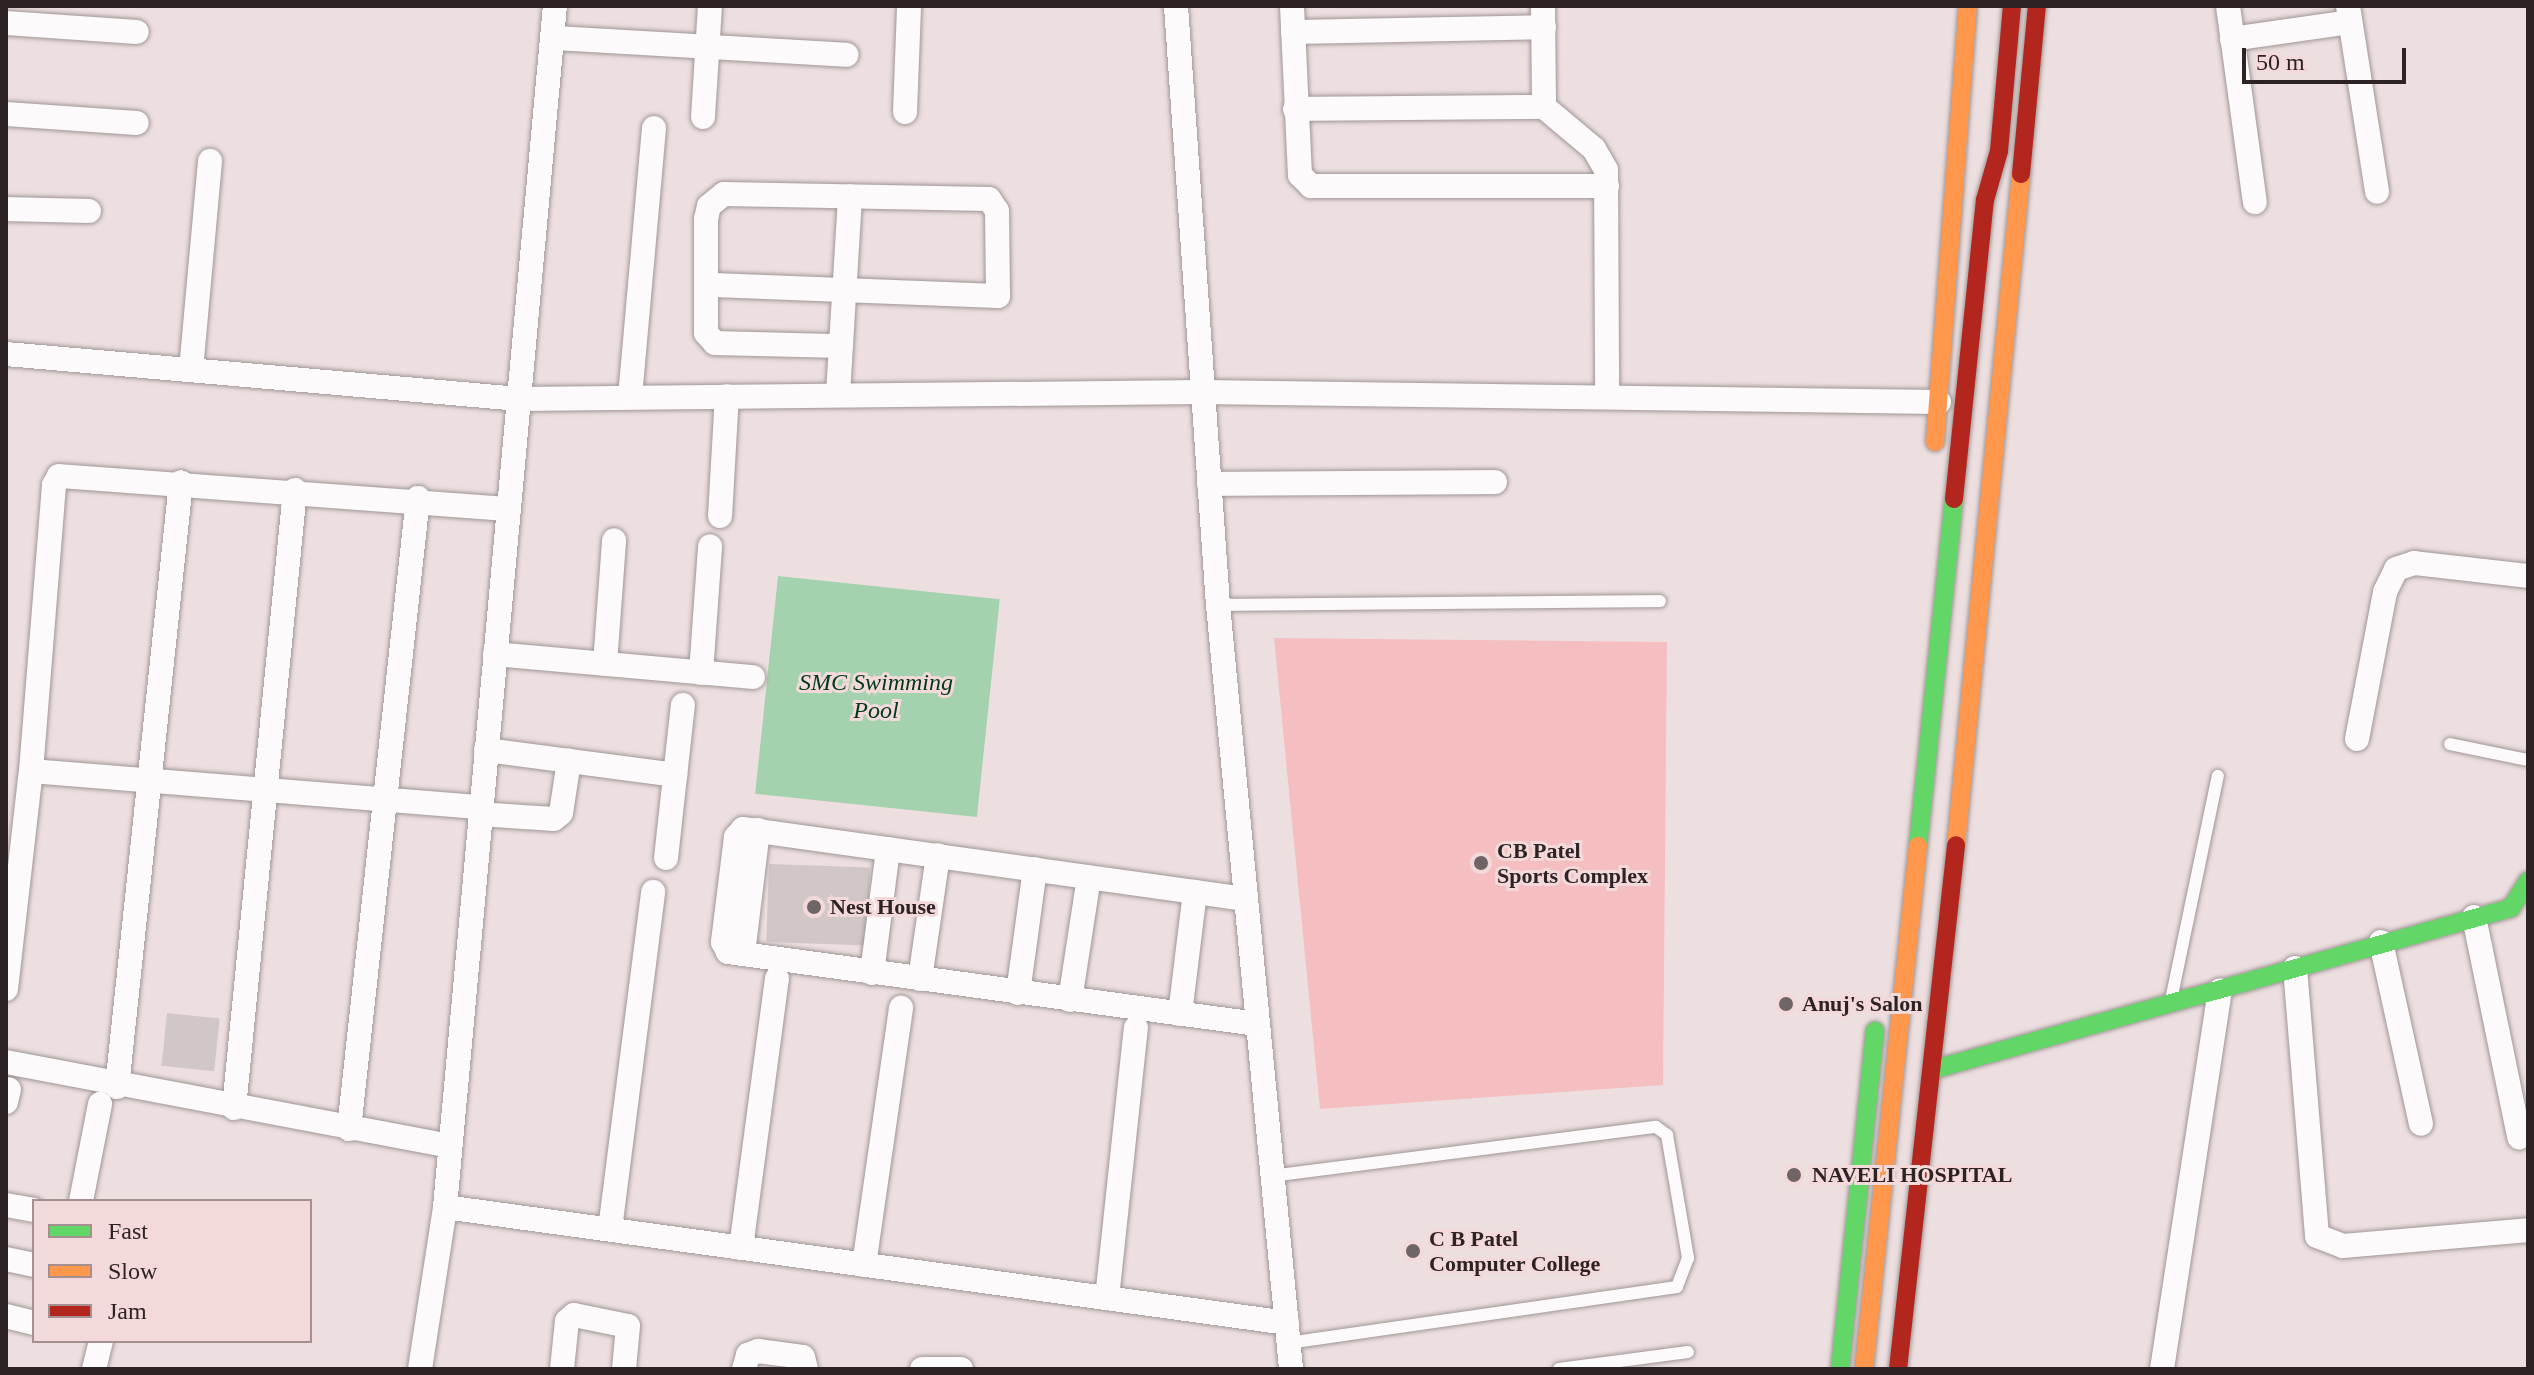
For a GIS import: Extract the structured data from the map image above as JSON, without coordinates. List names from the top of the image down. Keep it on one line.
{"water":["SMC Swimming Pool"],"places":["CB Patel Sports Complex","Nest House","Anuj's Salon","NAVELI HOSPITAL","C B Patel Computer College"],"legend":["Fast","Slow","Jam"],"scale_bar":"50 m"}
